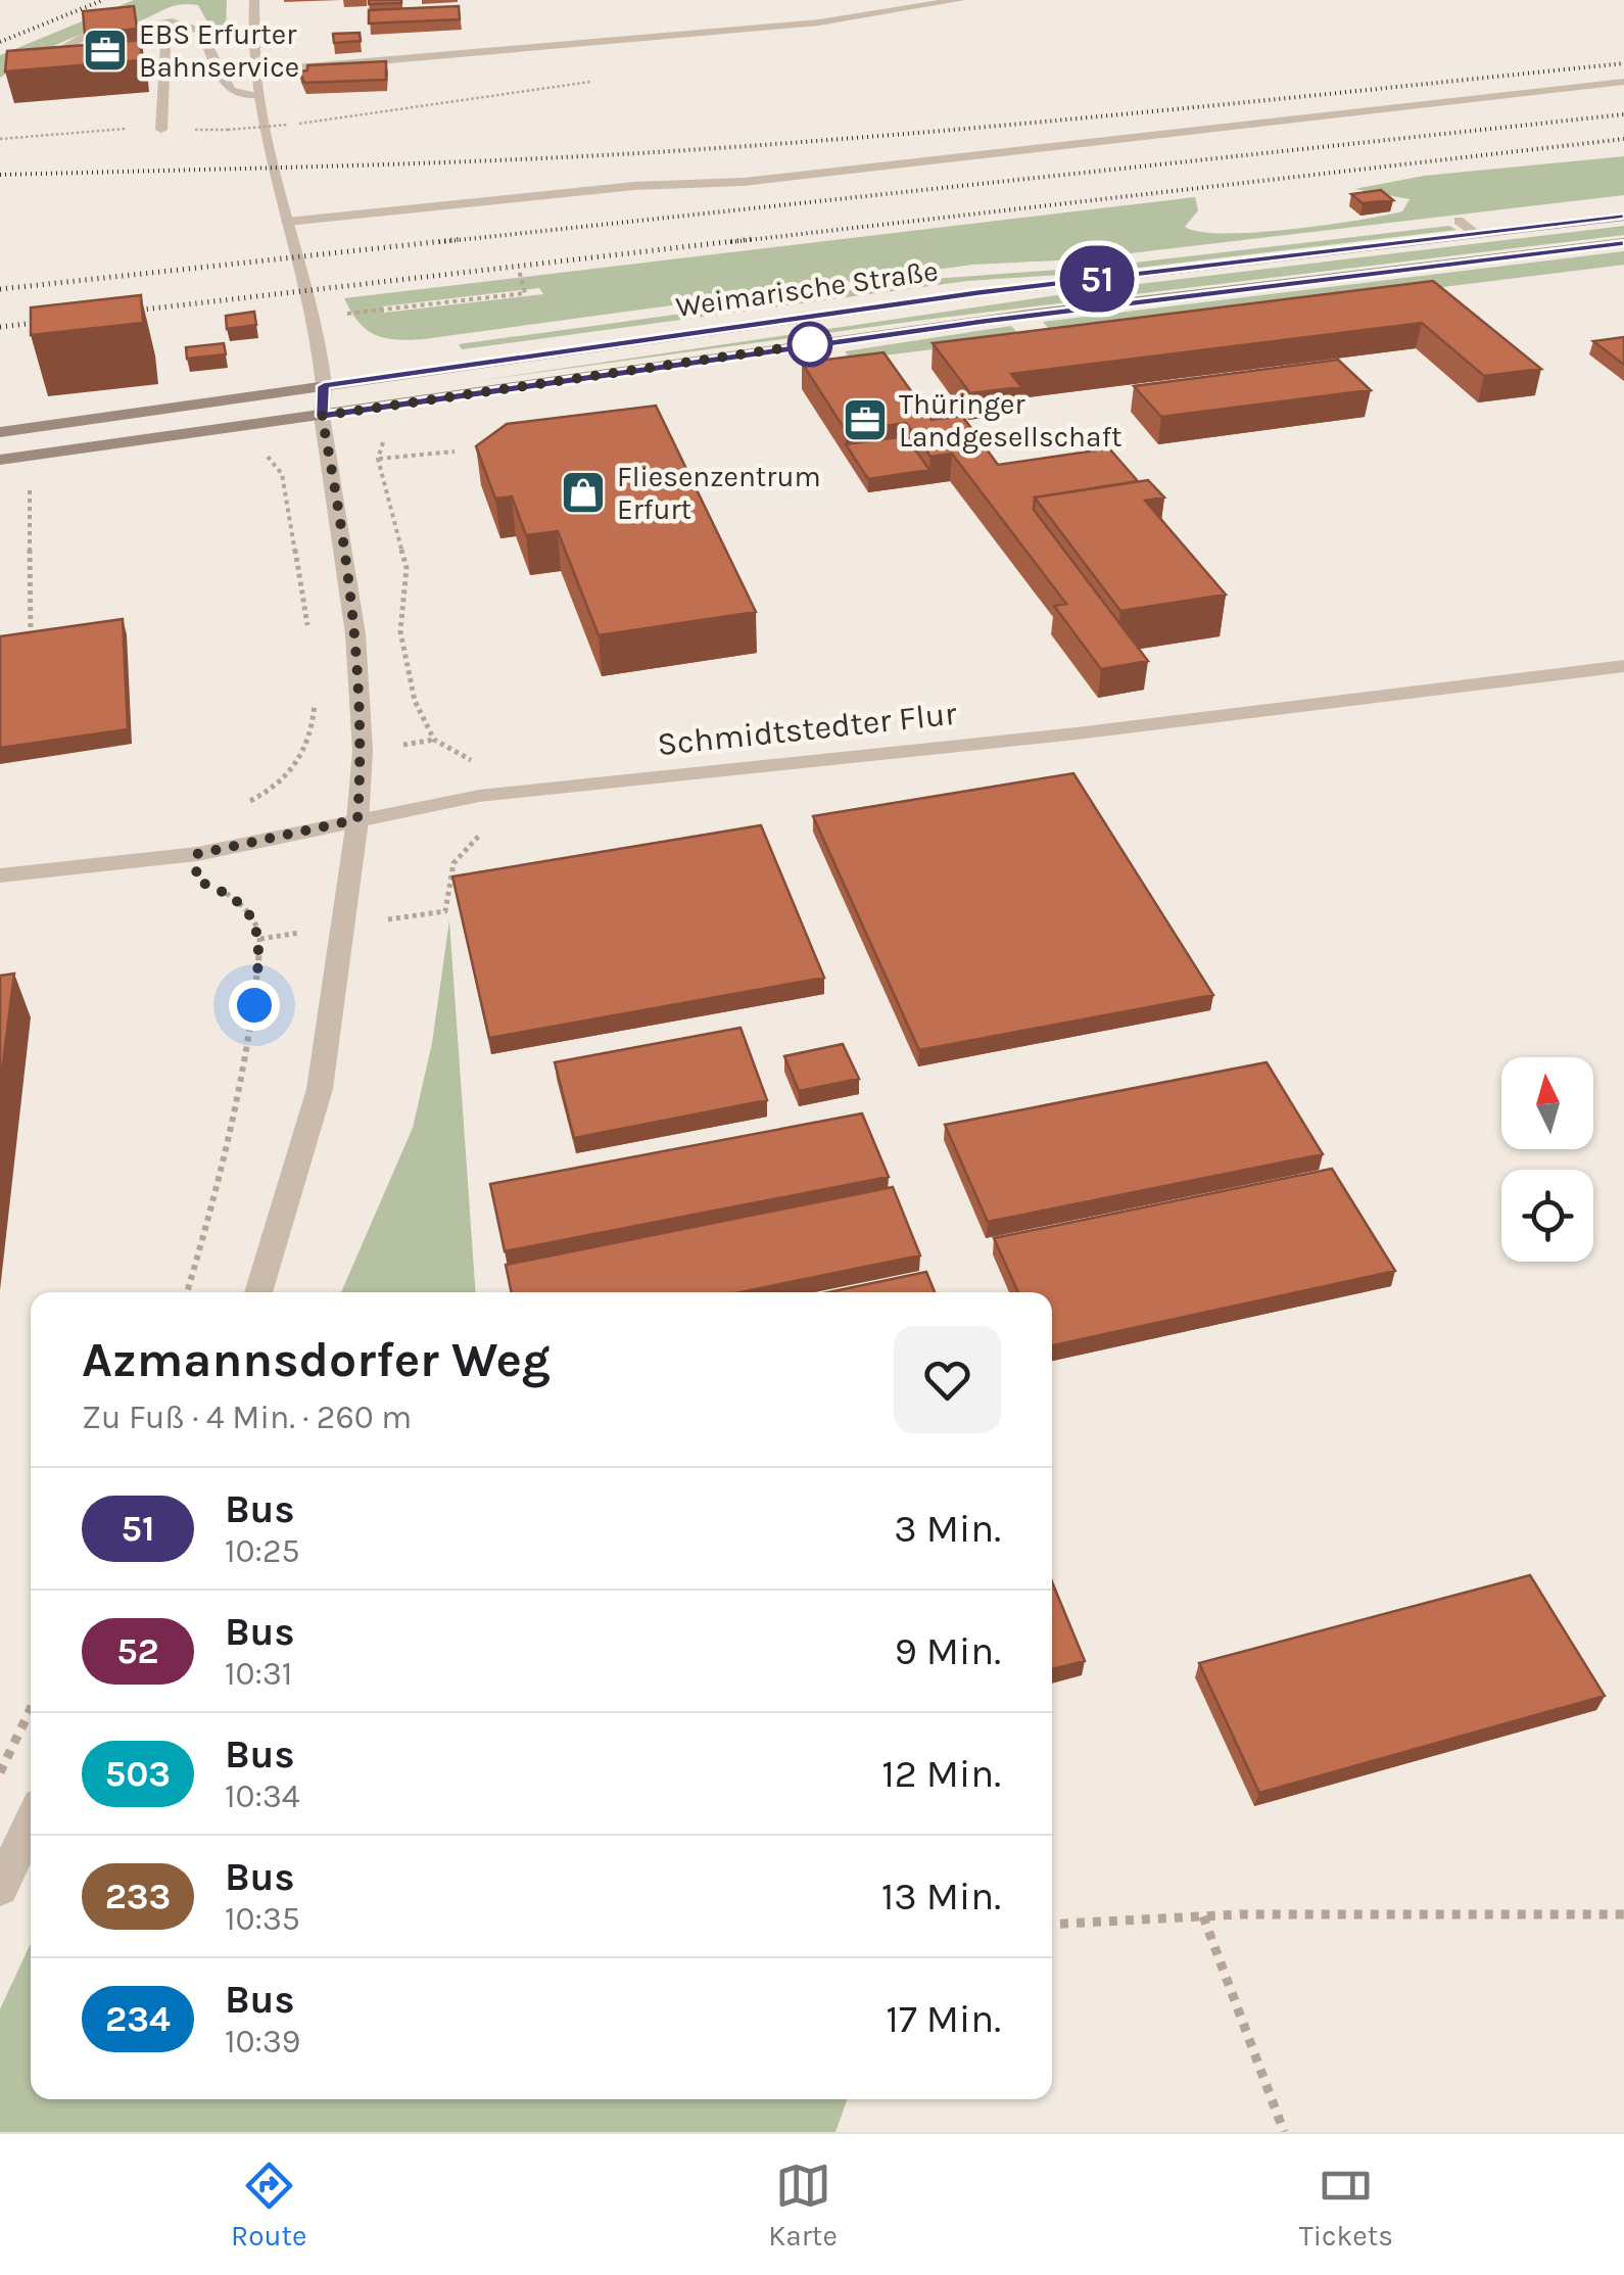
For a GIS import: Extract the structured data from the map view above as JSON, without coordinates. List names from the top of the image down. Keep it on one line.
{"streets":{"main road":["Weimarische Straße"],"street":["Schmidtstedter Flur"]},"places":{"office":["EBS Erfurter Bahnservice","Thüringer Landgesellschaft"],"shop":["Fliesenzentrum Erfurt"]},"lines":["bus line 51"],"north":"top","page":{"on_map":"51","heading":["Azmannsdorfer Weg","Zu Fuß · 4 Min. · 260 m"],"list":[{"mark":"51","name":"Bus","note":"10:25","value":"3 Min."},{"mark":"52","name":"Bus","note":"10:31","value":"9 Min."},{"mark":"503","name":"Bus","note":"10:34","value":"12 Min."},{"mark":"233","name":"Bus","note":"10:35","value":"13 Min."},{"mark":"234","name":"Bus","note":"10:39","value":"17 Min."}],"tabs":["Route","Karte","Tickets"]}}
